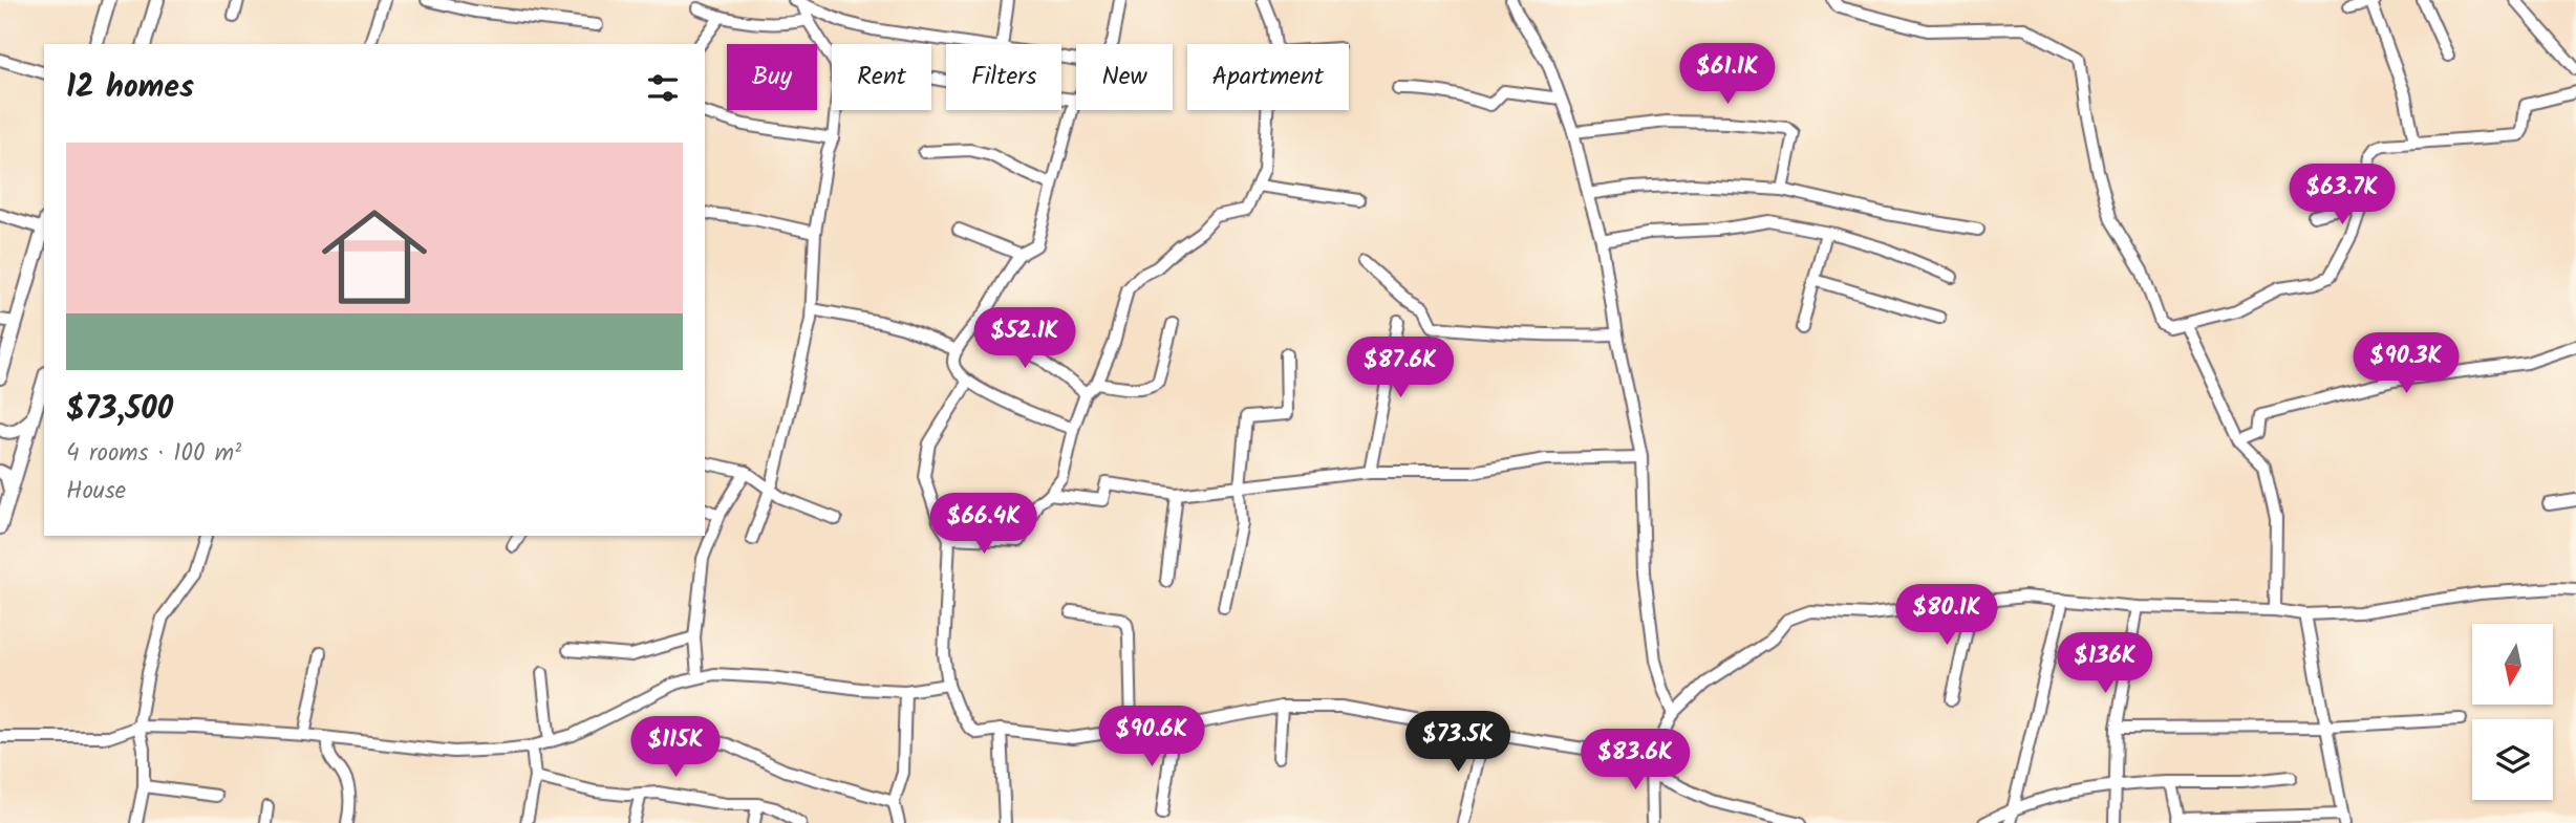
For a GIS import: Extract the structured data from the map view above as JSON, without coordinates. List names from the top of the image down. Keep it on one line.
{"north":"bottom","page":{"price":["$61.1K","$63.7K","$52.1K","$90.3K","$87.6K","$66.4K","$80.1K","$136K","$90.6K","$73.5K","$115K","$83.6K"],"chip":["Buy","Rent","Filters","New","Apartment"],"heading":"12 homes","list":[{"name":"$73,500","note":"4 rooms · 100 m² · House"}]}}
